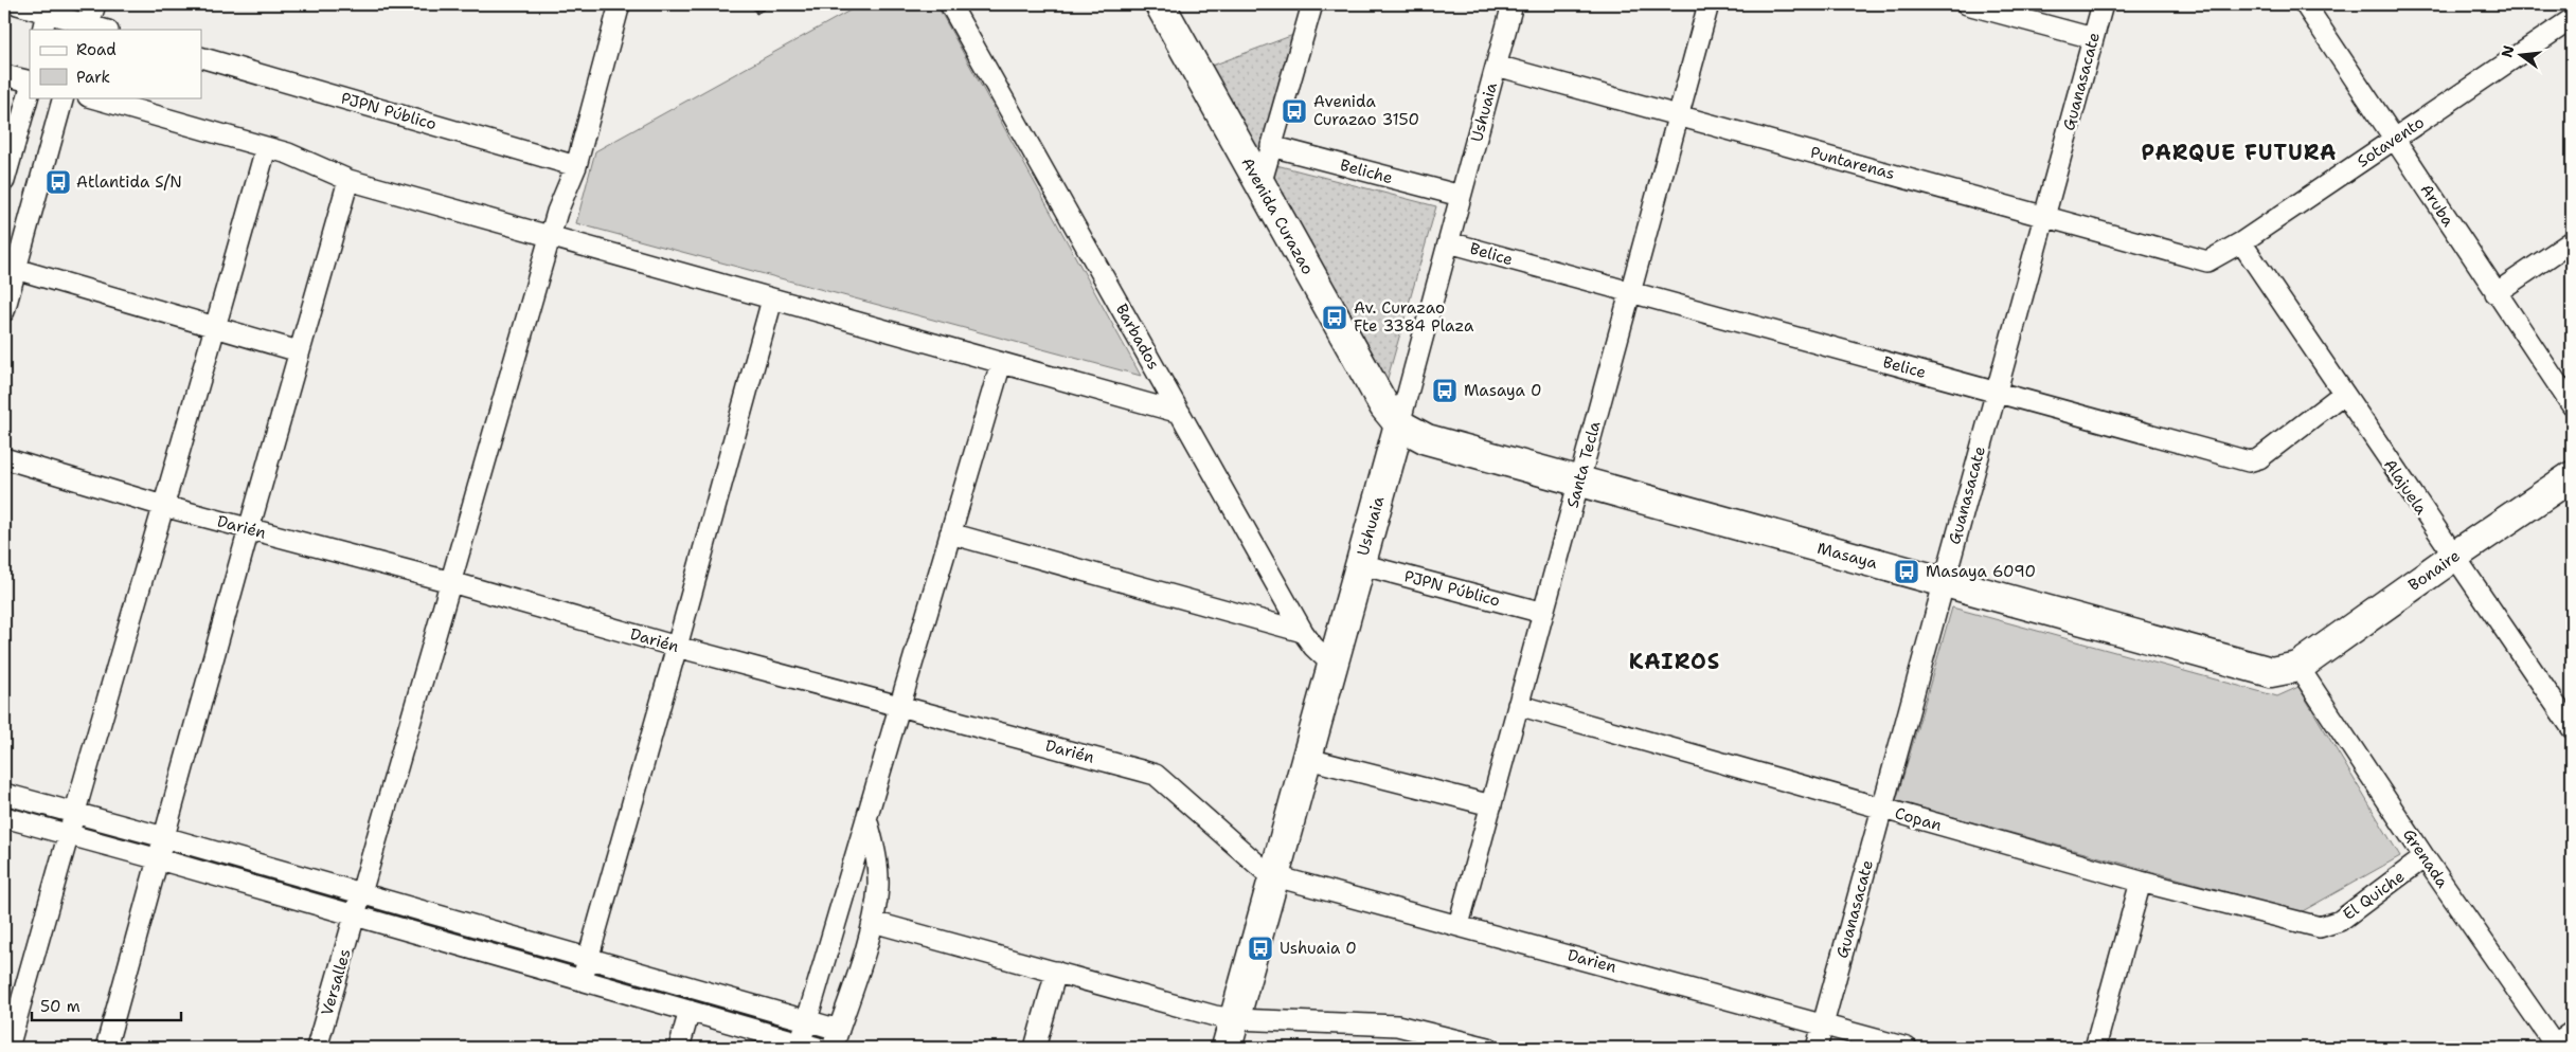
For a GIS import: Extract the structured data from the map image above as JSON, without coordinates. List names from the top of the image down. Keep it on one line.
{"streets":{"street":["Guanasacate","PJPN Público","Ushuaia","Sotavento","Puntarenas","Beliche","Aruba","Avenida Curazao","Belice","Barbados","Santa Tecla","Alajuela","Darién","Masaya","Bonaire","Copan","Grenada","El Quiche","Darien","Versalles"]},"crossings":[["Guanasacate","Puntarenas"],["Guanasacate","Belice"],["Guanasacate","Masaya"],["Guanasacate","Copan"],["Guanasacate","Darien"],["PJPN Público","Ushuaia"],["PJPN Público","Santa Tecla"],["PJPN Público","Versalles"],["Ushuaia","Puntarenas"],["Ushuaia","Beliche"],["Ushuaia","Avenida Curazao"],["Ushuaia","Belice"],["Ushuaia","Barbados"],["Ushuaia","Darién"],["Ushuaia","Masaya"],["Ushuaia","Darien"],["Sotavento","Puntarenas"],["Sotavento","Aruba"],["Sotavento","Alajuela"],["Puntarenas","Santa Tecla"],["Avenida Curazao","Masaya"],["Belice","Santa Tecla"],["Belice","Alajuela"],["Santa Tecla","Masaya"],["Santa Tecla","Copan"],["Santa Tecla","Darien"],["Alajuela","Bonaire"],["Darién","Darien"],["Darién","Versalles"],["Masaya","Bonaire"],["Masaya","Grenada"],["Bonaire","Grenada"],["Copan","El Quiche"],["Grenada","El Quiche"]],"districts":["PARQUE FUTURA","KAIROS"],"places":{"bus stop":["Avenida Curazao 3150","Atlantida S/N","Av. Curazao Fte 3384 Plaza","Masaya 0","Masaya 6090","Ushuaia 0"]},"legend":["Road","Park"],"scale_bar":"50 m","north":"left"}
